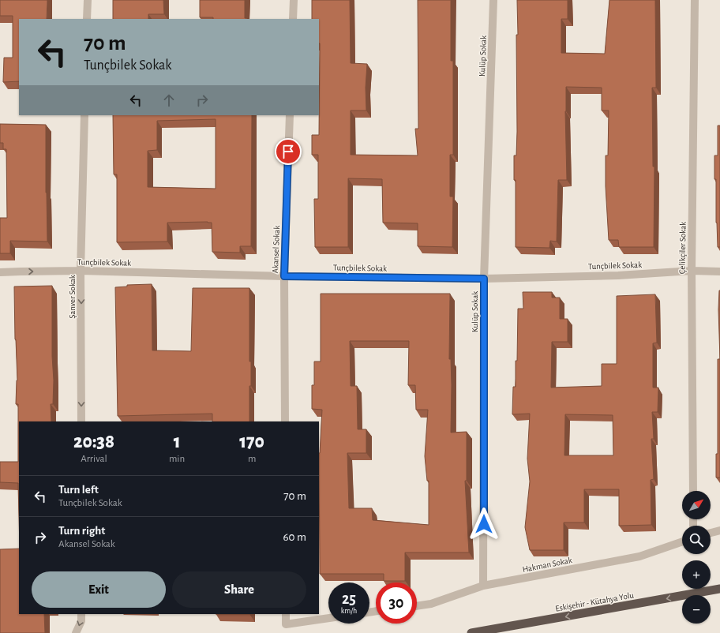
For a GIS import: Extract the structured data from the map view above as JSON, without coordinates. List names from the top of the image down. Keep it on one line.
{"streets":{"highway":["Eskişehir - Kütahya Yolu"],"street":["Kulüp Sokak","Çelikçiler Sokak","Akansel Sokak","Tunçbilek Sokak","Şanver Sokak","Hakman Sokak"]},"crossings":[["Kulüp Sokak","Tunçbilek Sokak"],["Kulüp Sokak","Hakman Sokak"],["Çelikçiler Sokak","Tunçbilek Sokak"],["Akansel Sokak","Tunçbilek Sokak"],["Tunçbilek Sokak","Şanver Sokak"]],"one_way":["Şanver Sokak","Eskişehir - Kütahya Yolu"],"north":"top right","page":{"turn":["70 m","Tunçbilek Sokak"],"eta":["20:38","Arrival","1","min","170","m"],"list":[{"name":"Turn left","note":"Tunçbilek Sokak","value":"70 m"},{"name":"Turn right","note":"Akansel Sokak","value":"60 m"}],"map_buttons":["+","−"],"buttons":["Exit","Share"],"speed":"25 km/h","limit":"30"}}
